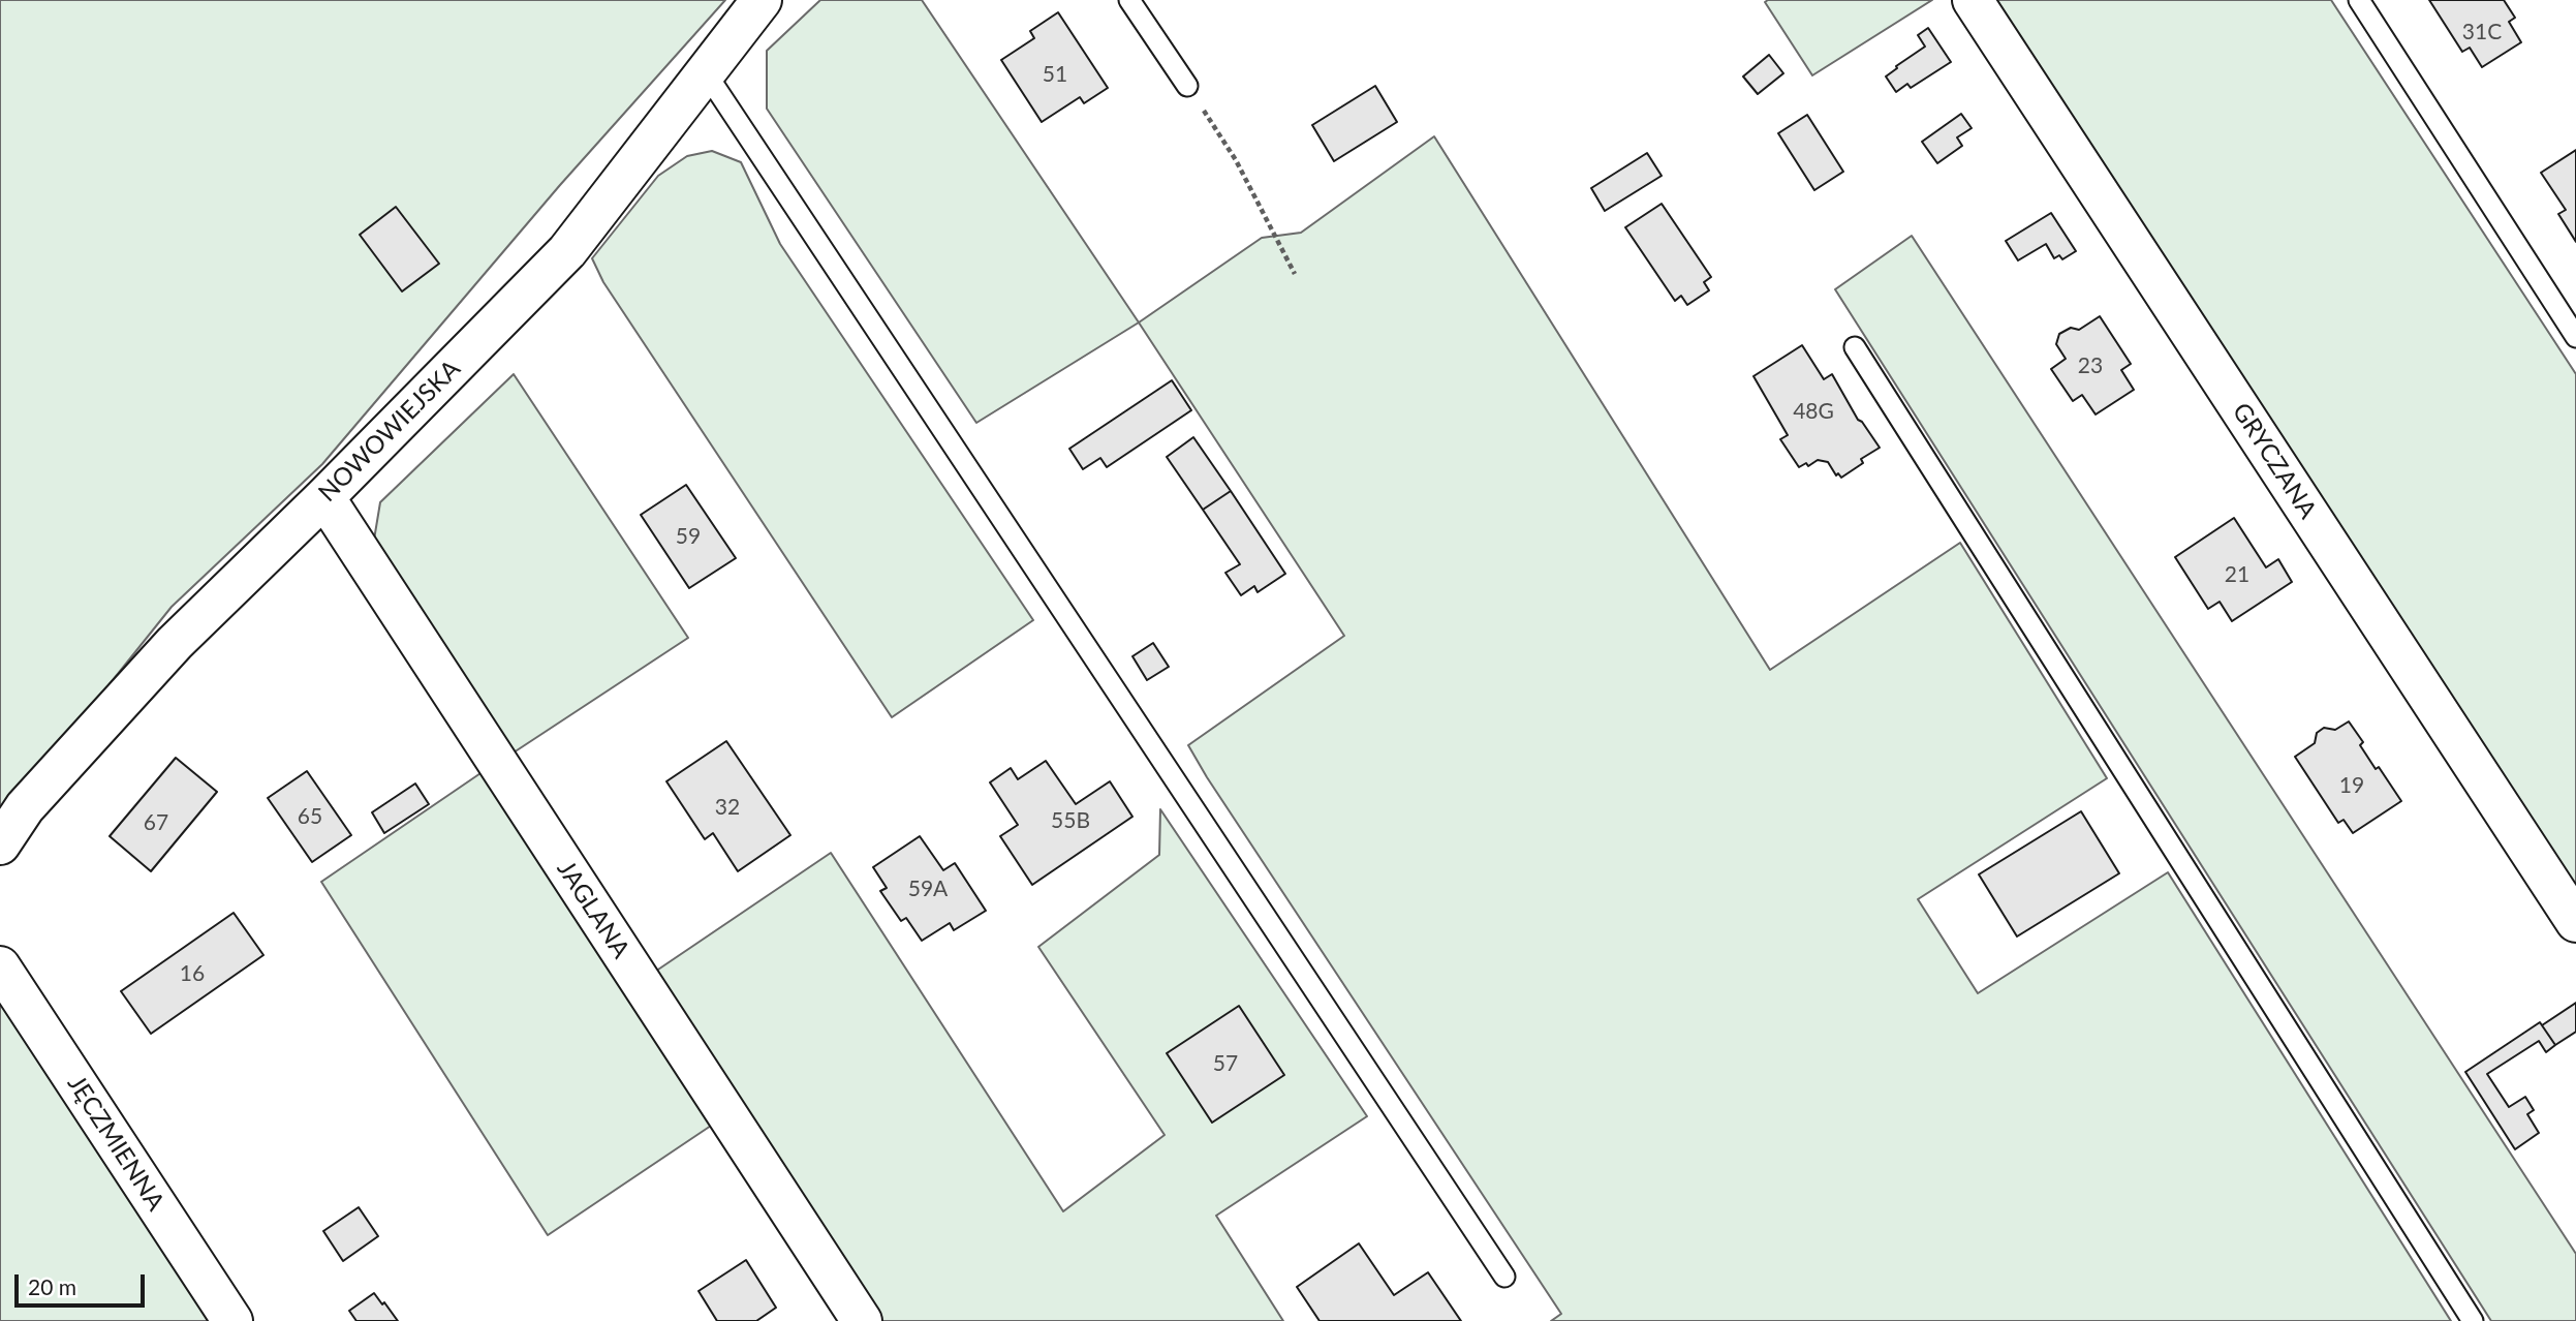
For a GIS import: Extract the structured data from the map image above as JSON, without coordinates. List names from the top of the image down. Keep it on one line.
{"streets":{"street":["NOWOWIEJSKA","GRYCZANA","JAGLANA","JĘCZMIENNA"]},"crossings":[["NOWOWIEJSKA","JAGLANA"]],"house_numbers":["31C","51","23","48G","59","21","19","32","65","55B","67","59A","16","57"],"scale_bar":"20 m"}
